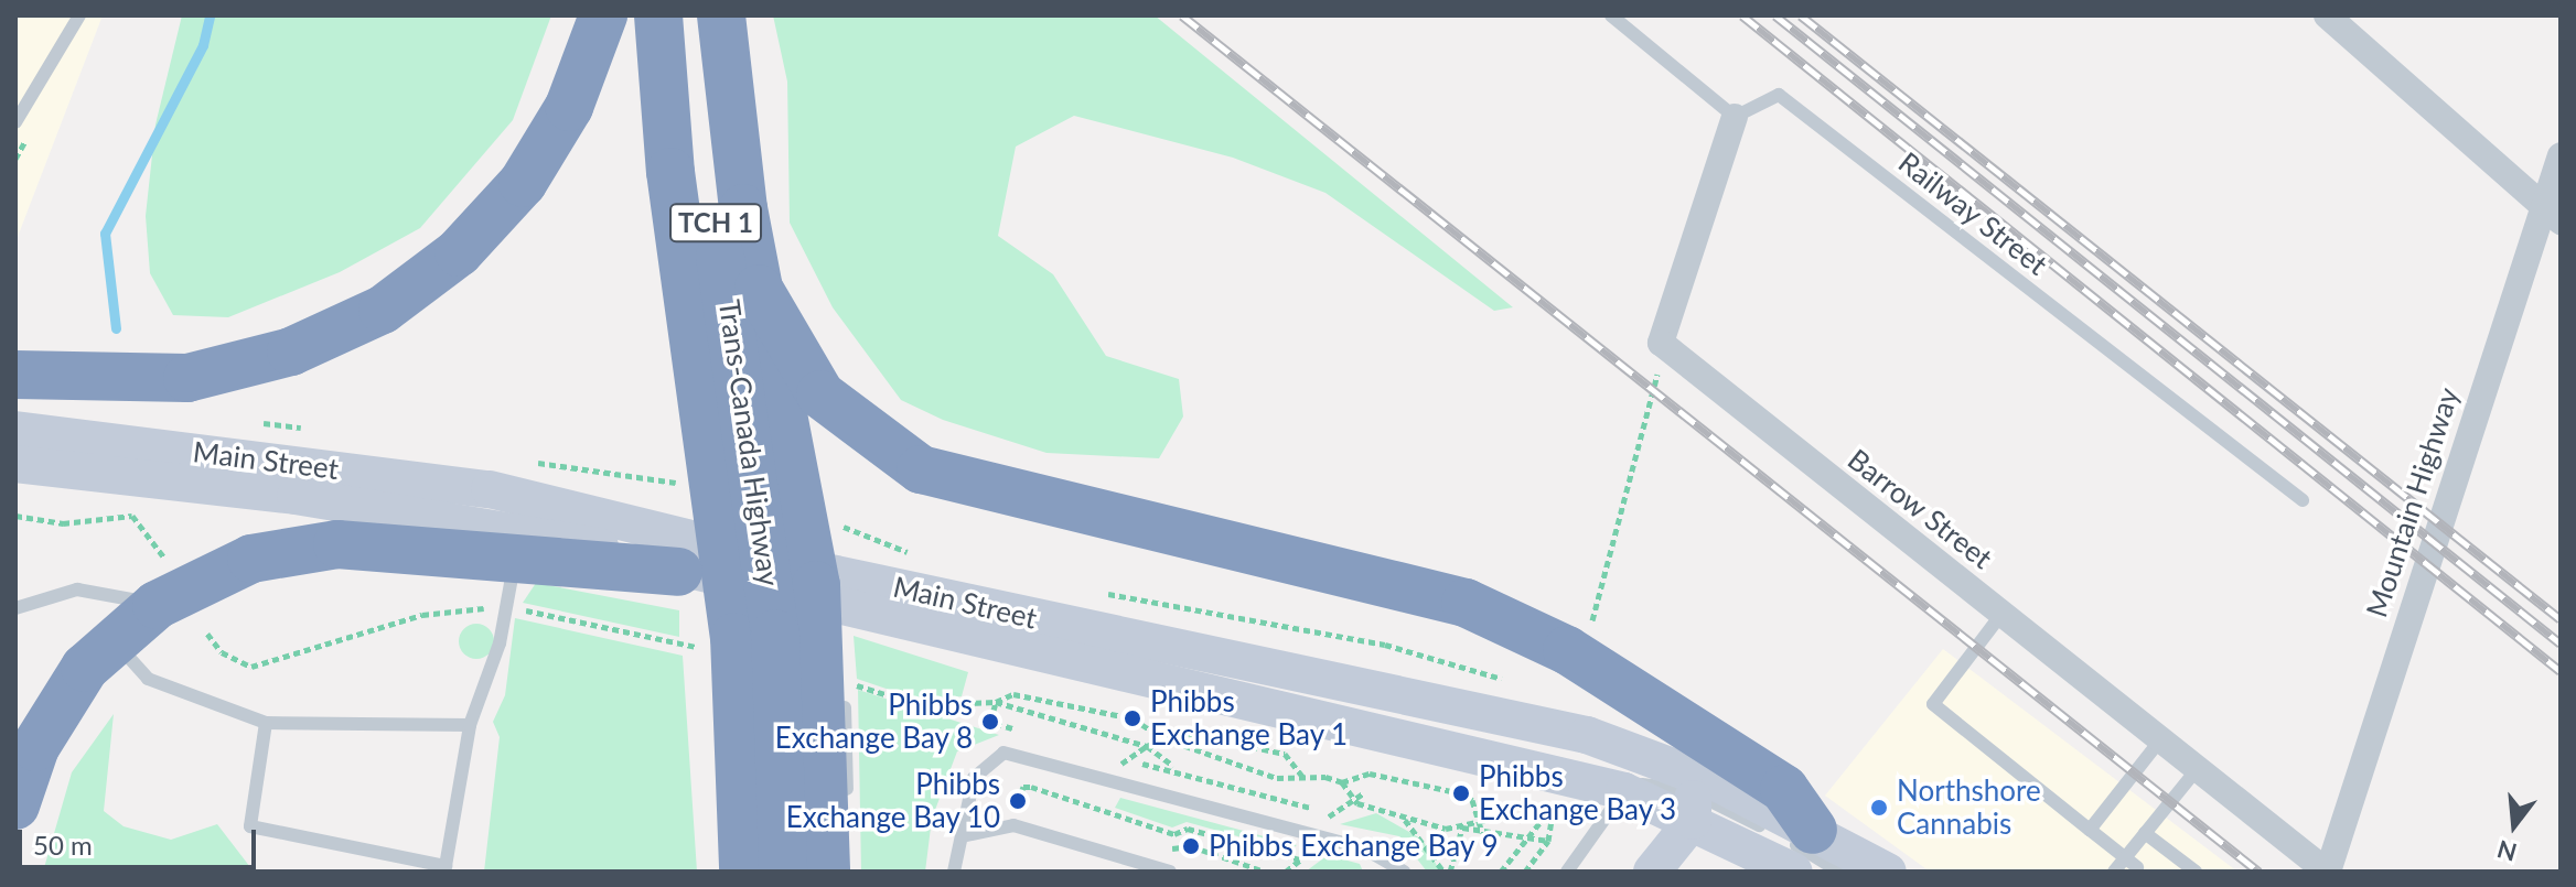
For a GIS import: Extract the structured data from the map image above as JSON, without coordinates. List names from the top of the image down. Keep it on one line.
{"streets":{"highway":["TCH 1","Trans-Canada Highway"],"main road":["Main Street"],"street":["Mountain Highway","Barrow Street"],"lane":["Railway Street"]},"crossings":[["Mountain Highway","Barrow Street"]],"places":["Phibbs Exchange Bay 1","Phibbs Exchange Bay 8","Phibbs Exchange Bay 3","Phibbs Exchange Bay 10","Northshore Cannabis","Phibbs Exchange Bay 9"],"scale_bar":"50 m","north":"bottom"}
